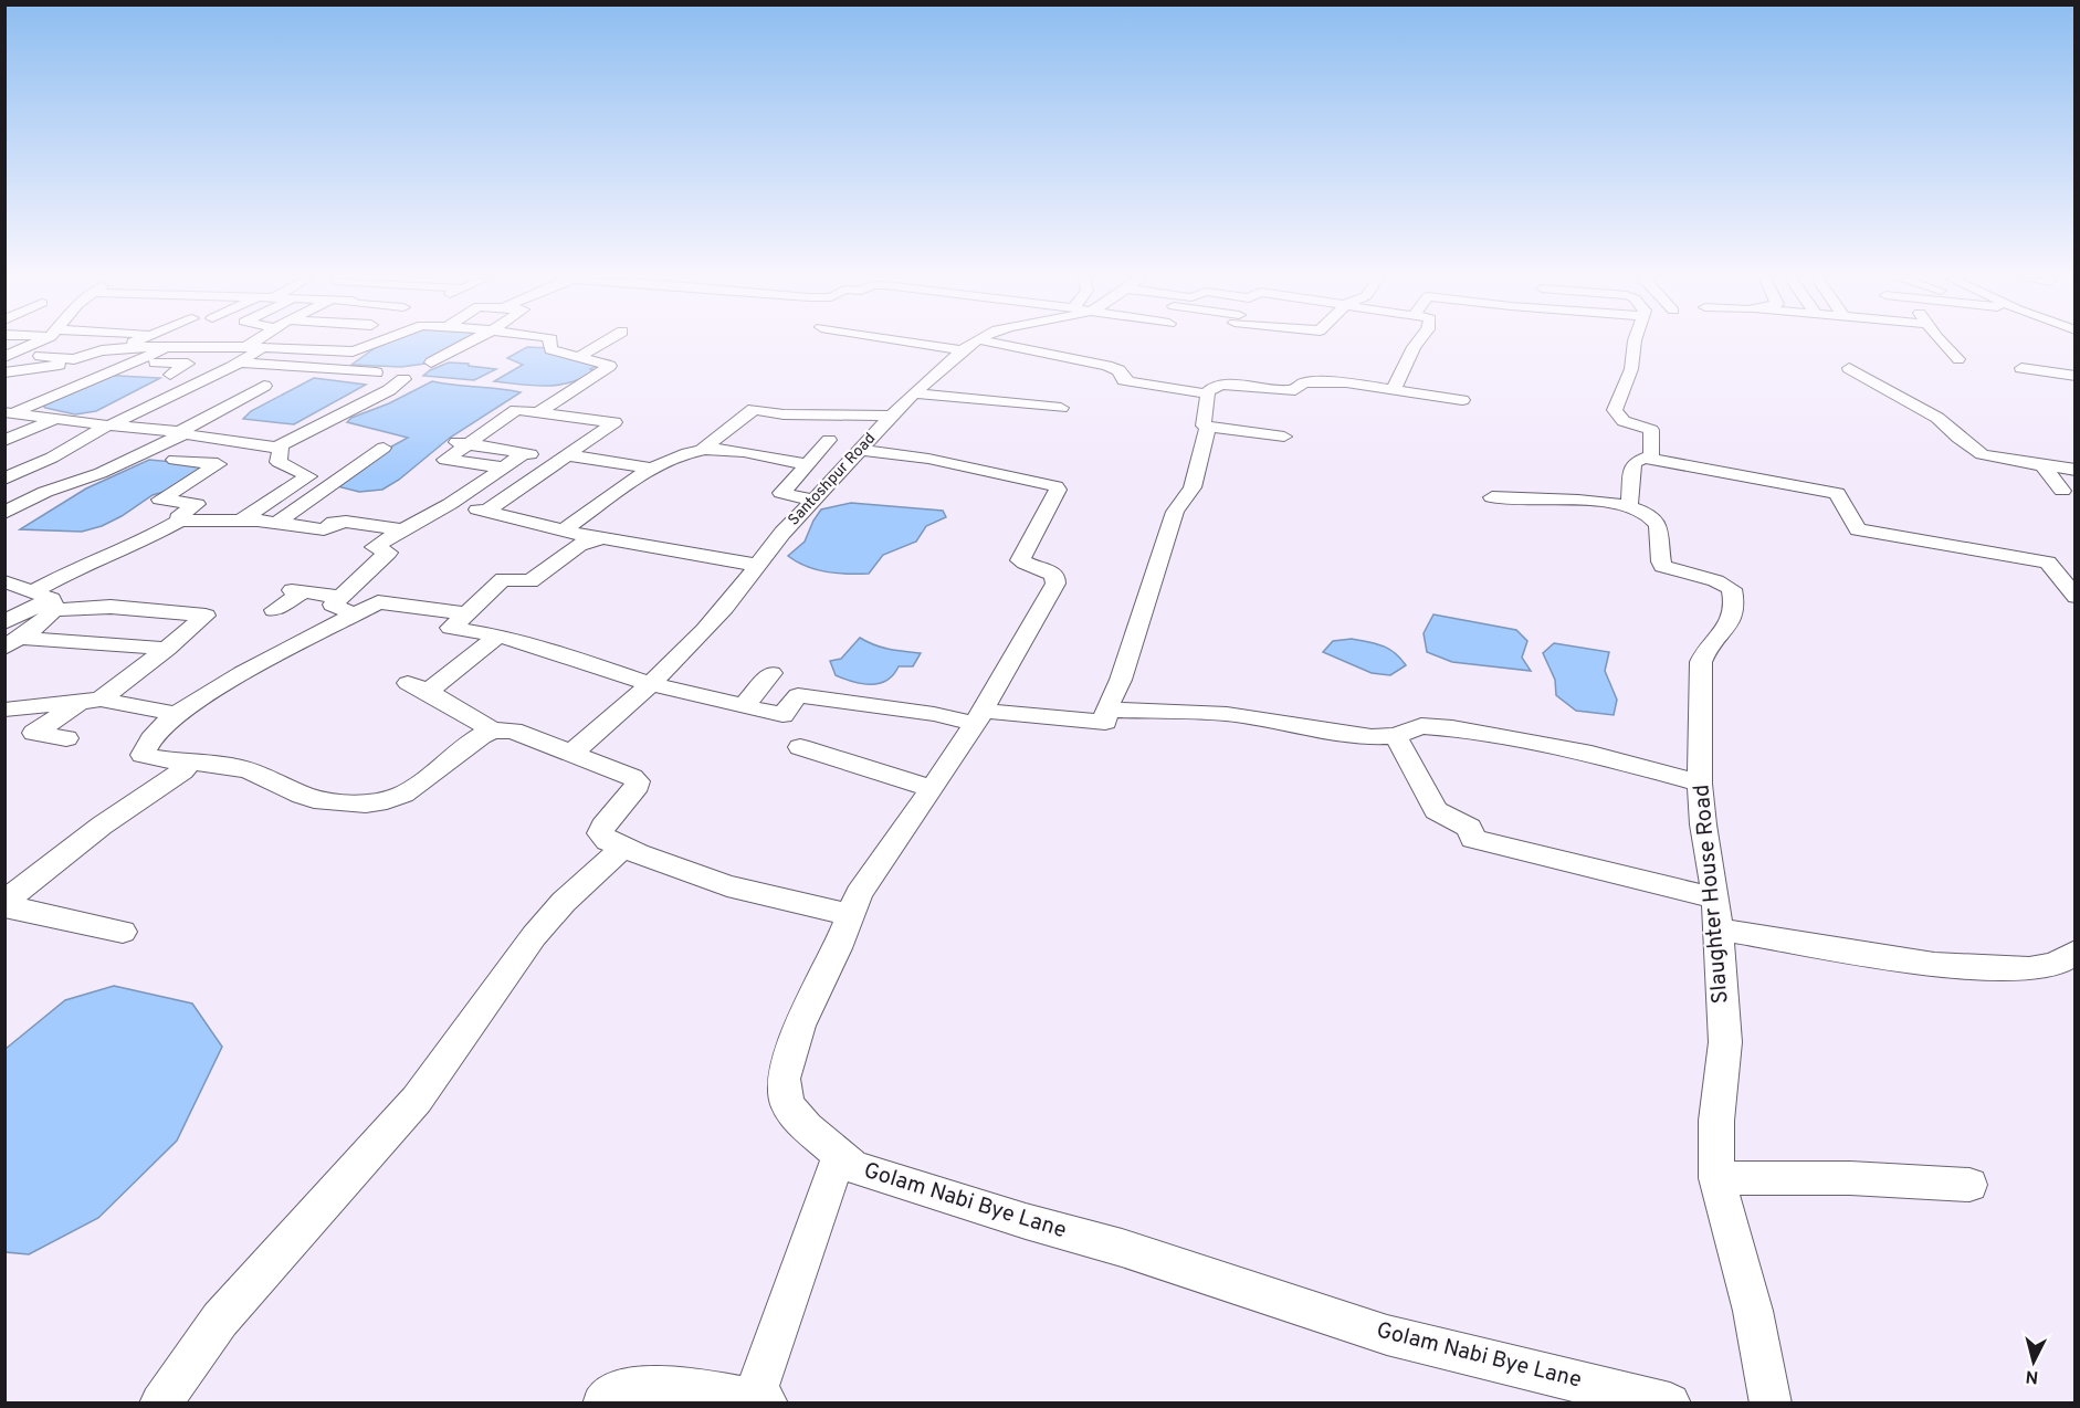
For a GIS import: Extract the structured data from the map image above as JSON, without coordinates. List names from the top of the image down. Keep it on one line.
{"streets":{"street":["Santoshpur Road","Slaughter House Road","Golam Nabi Bye Lane"]},"crossings":[["Santoshpur Road","Golam Nabi Bye Lane"]],"north":"bottom"}
